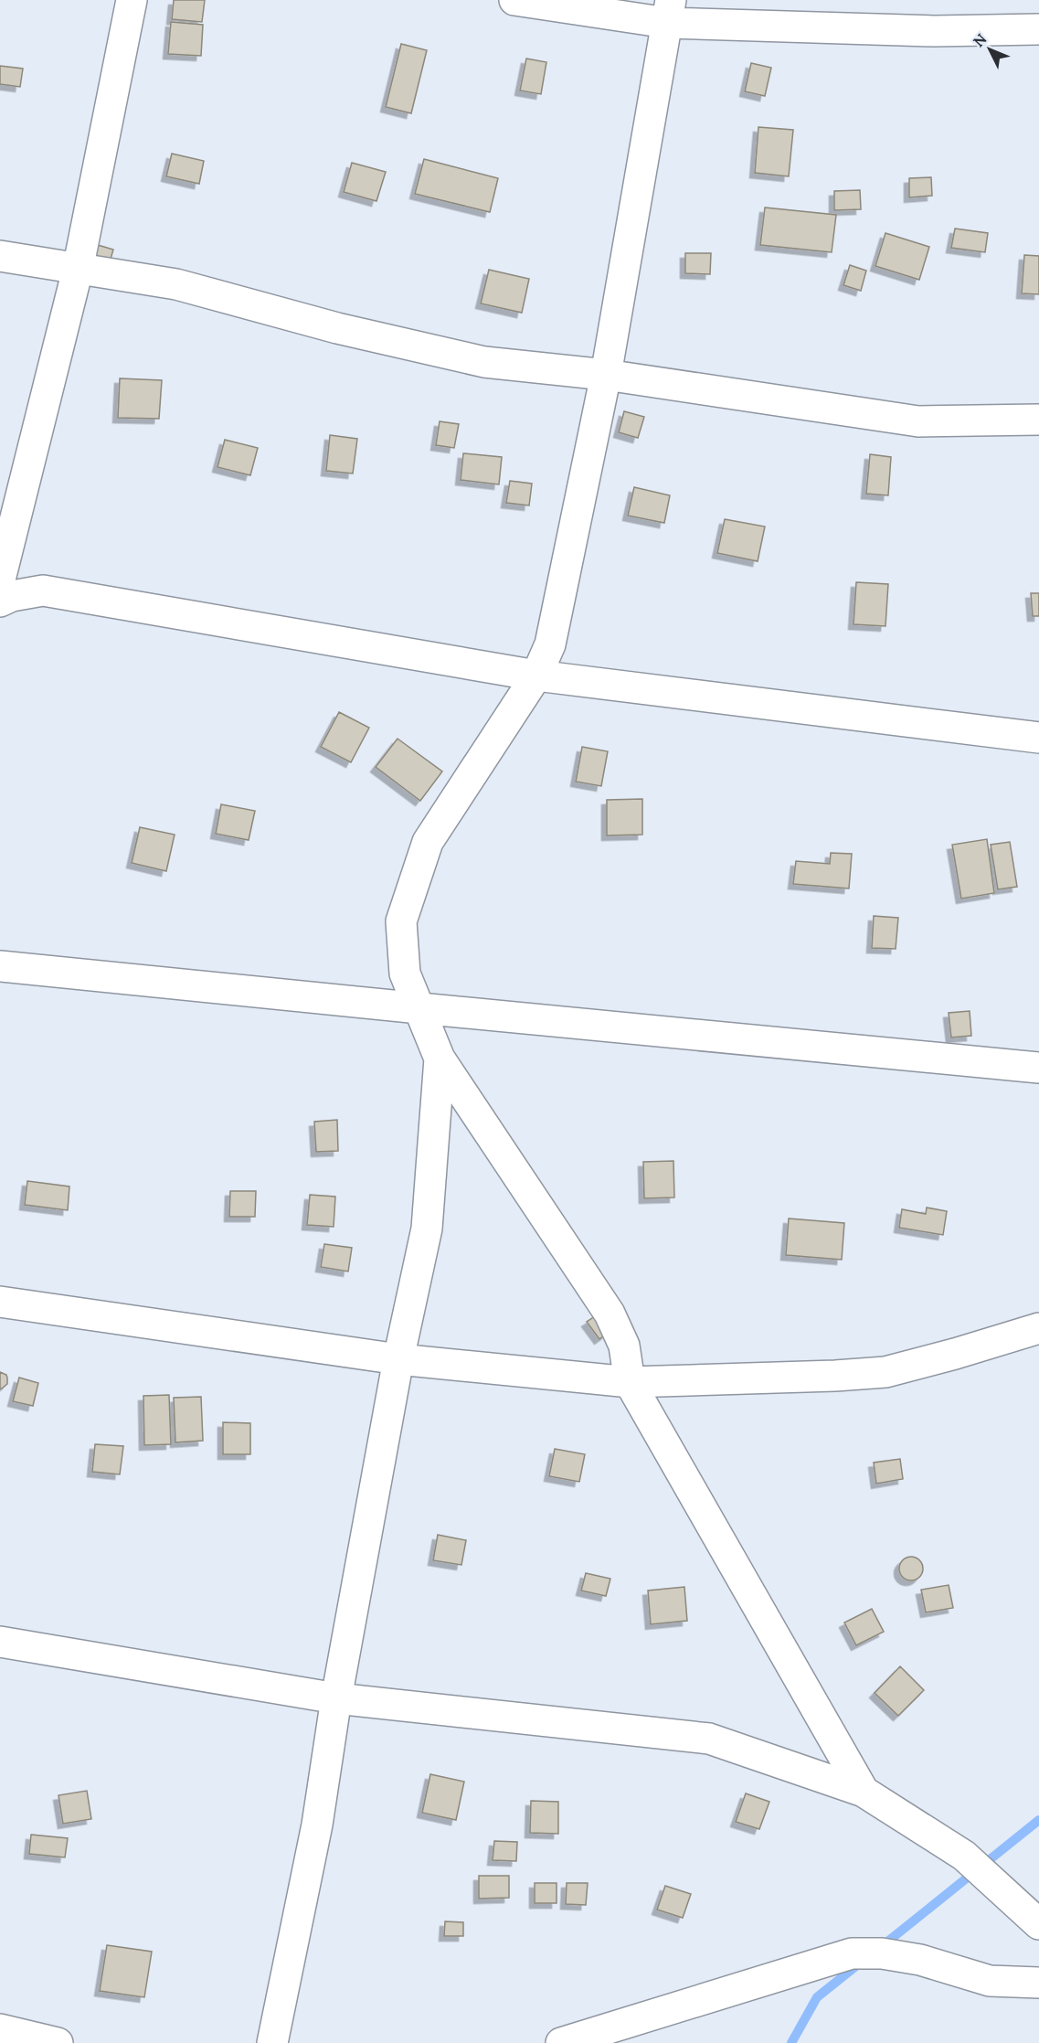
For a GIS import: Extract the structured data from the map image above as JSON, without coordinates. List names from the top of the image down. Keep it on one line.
{"north":"top left"}
